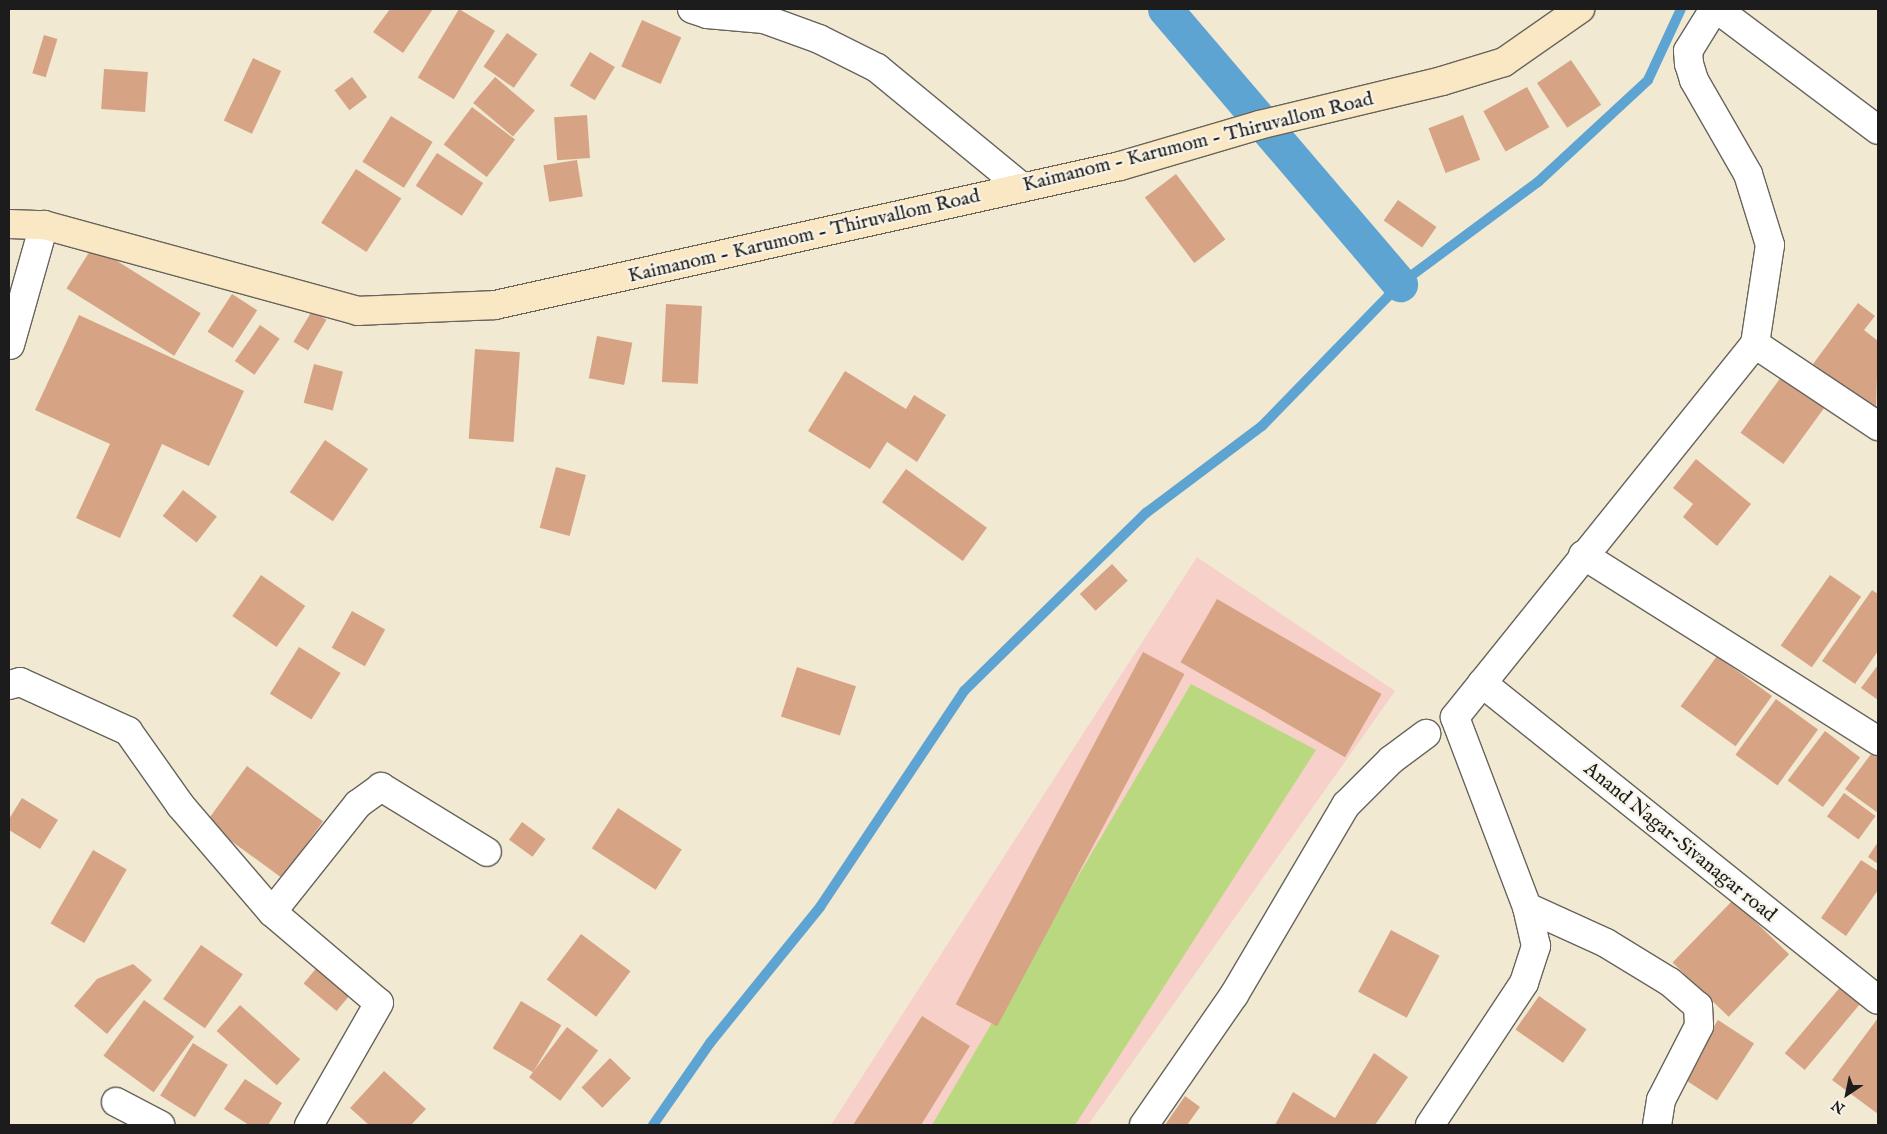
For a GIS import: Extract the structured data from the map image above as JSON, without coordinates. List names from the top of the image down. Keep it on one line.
{"streets":{"main road":["Kaimanom - Karumom - Thiruvallom Road"],"street":["Anand Nagar-Sivanagar road"]},"north":"bottom left"}
